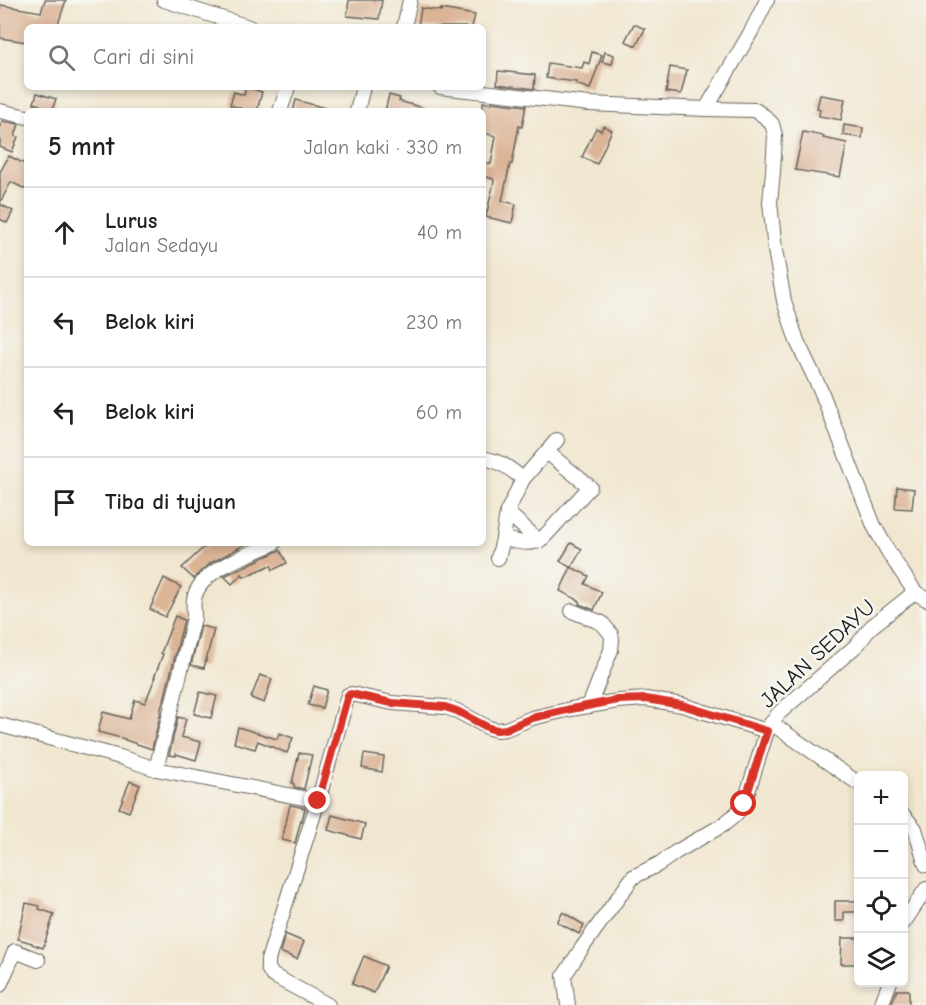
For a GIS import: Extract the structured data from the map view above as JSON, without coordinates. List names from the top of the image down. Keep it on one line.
{"streets":{"street":["JALAN SEDAYU"]},"page":{"search":"Cari di sini","heading":["5 mnt","Jalan kaki · 330 m"],"list":[["Lurus","Jalan Sedayu","40 m"],["Belok kiri","230 m"],["Belok kiri","60 m"],"Tiba di tujuan"],"map_buttons":["+","−"]}}
